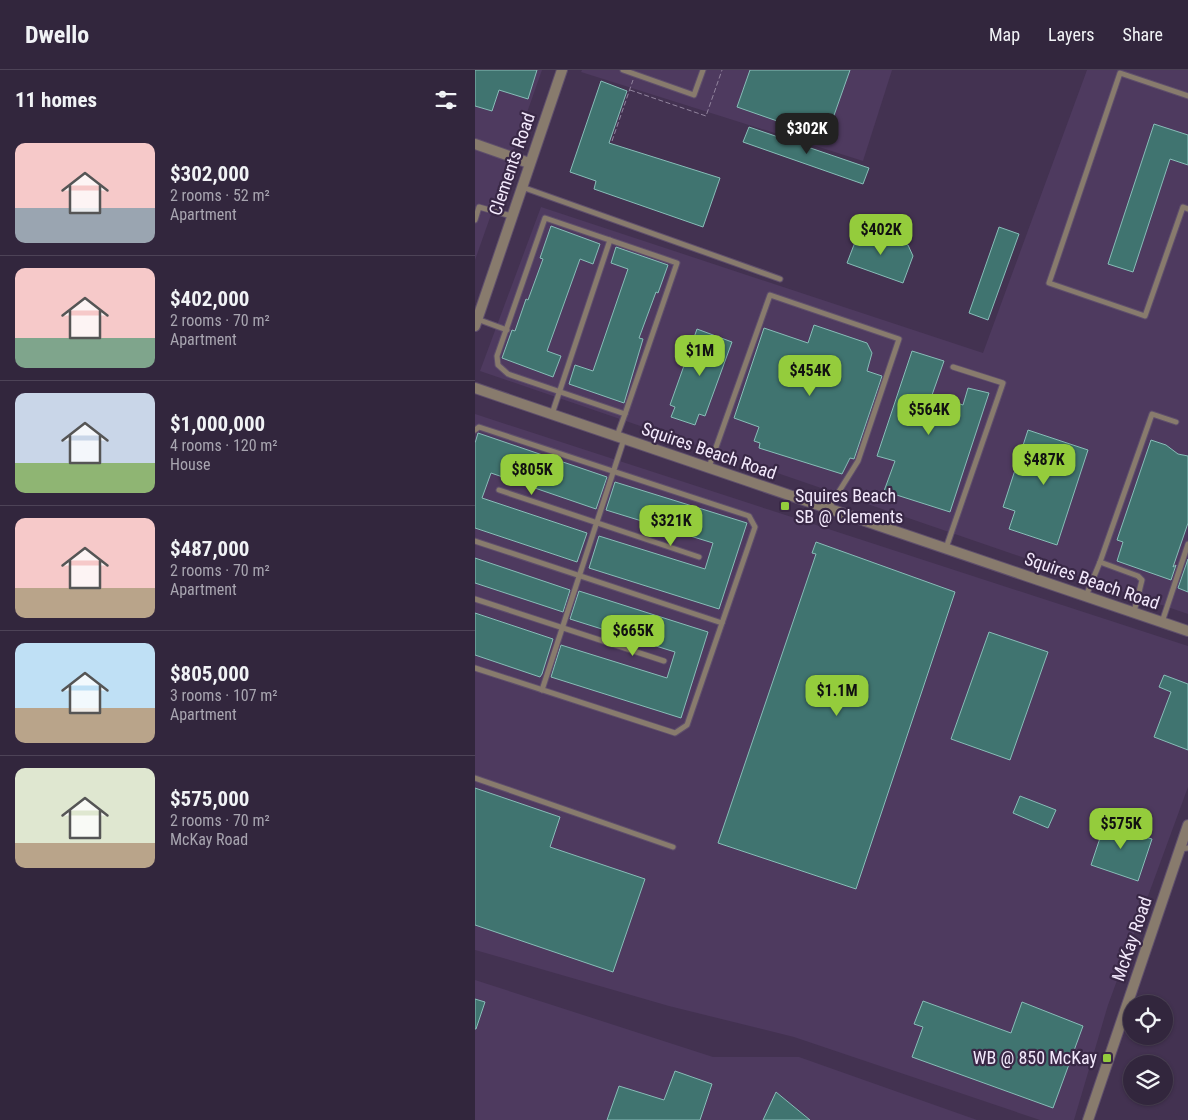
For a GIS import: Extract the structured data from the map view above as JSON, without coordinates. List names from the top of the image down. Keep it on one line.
{"streets":{"street":["Clements Road","Squires Beach Road","McKay Road"]},"places":{"transit":["Squires Beach SB @ Clements","WB @ 850 McKay"]},"page":{"header":"Dwello","nav":["Map","Layers","Share"],"heading":"11 homes","price":["$302K","$402K","$1M","$454K","$564K","$487K","$805K","$321K","$665K","$1.1M","$575K"],"list":[{"name":"$302,000","note":"2 rooms · 52 m² · Apartment"},{"name":"$402,000","note":"2 rooms · 70 m² · Apartment"},{"name":"$1,000,000","note":"4 rooms · 120 m² · House"},{"name":"$487,000","note":"2 rooms · 70 m² · Apartment"},{"name":"$805,000","note":"3 rooms · 107 m² · Apartment"},{"name":"$575,000","note":"2 rooms · 70 m² · McKay Road"}]}}
